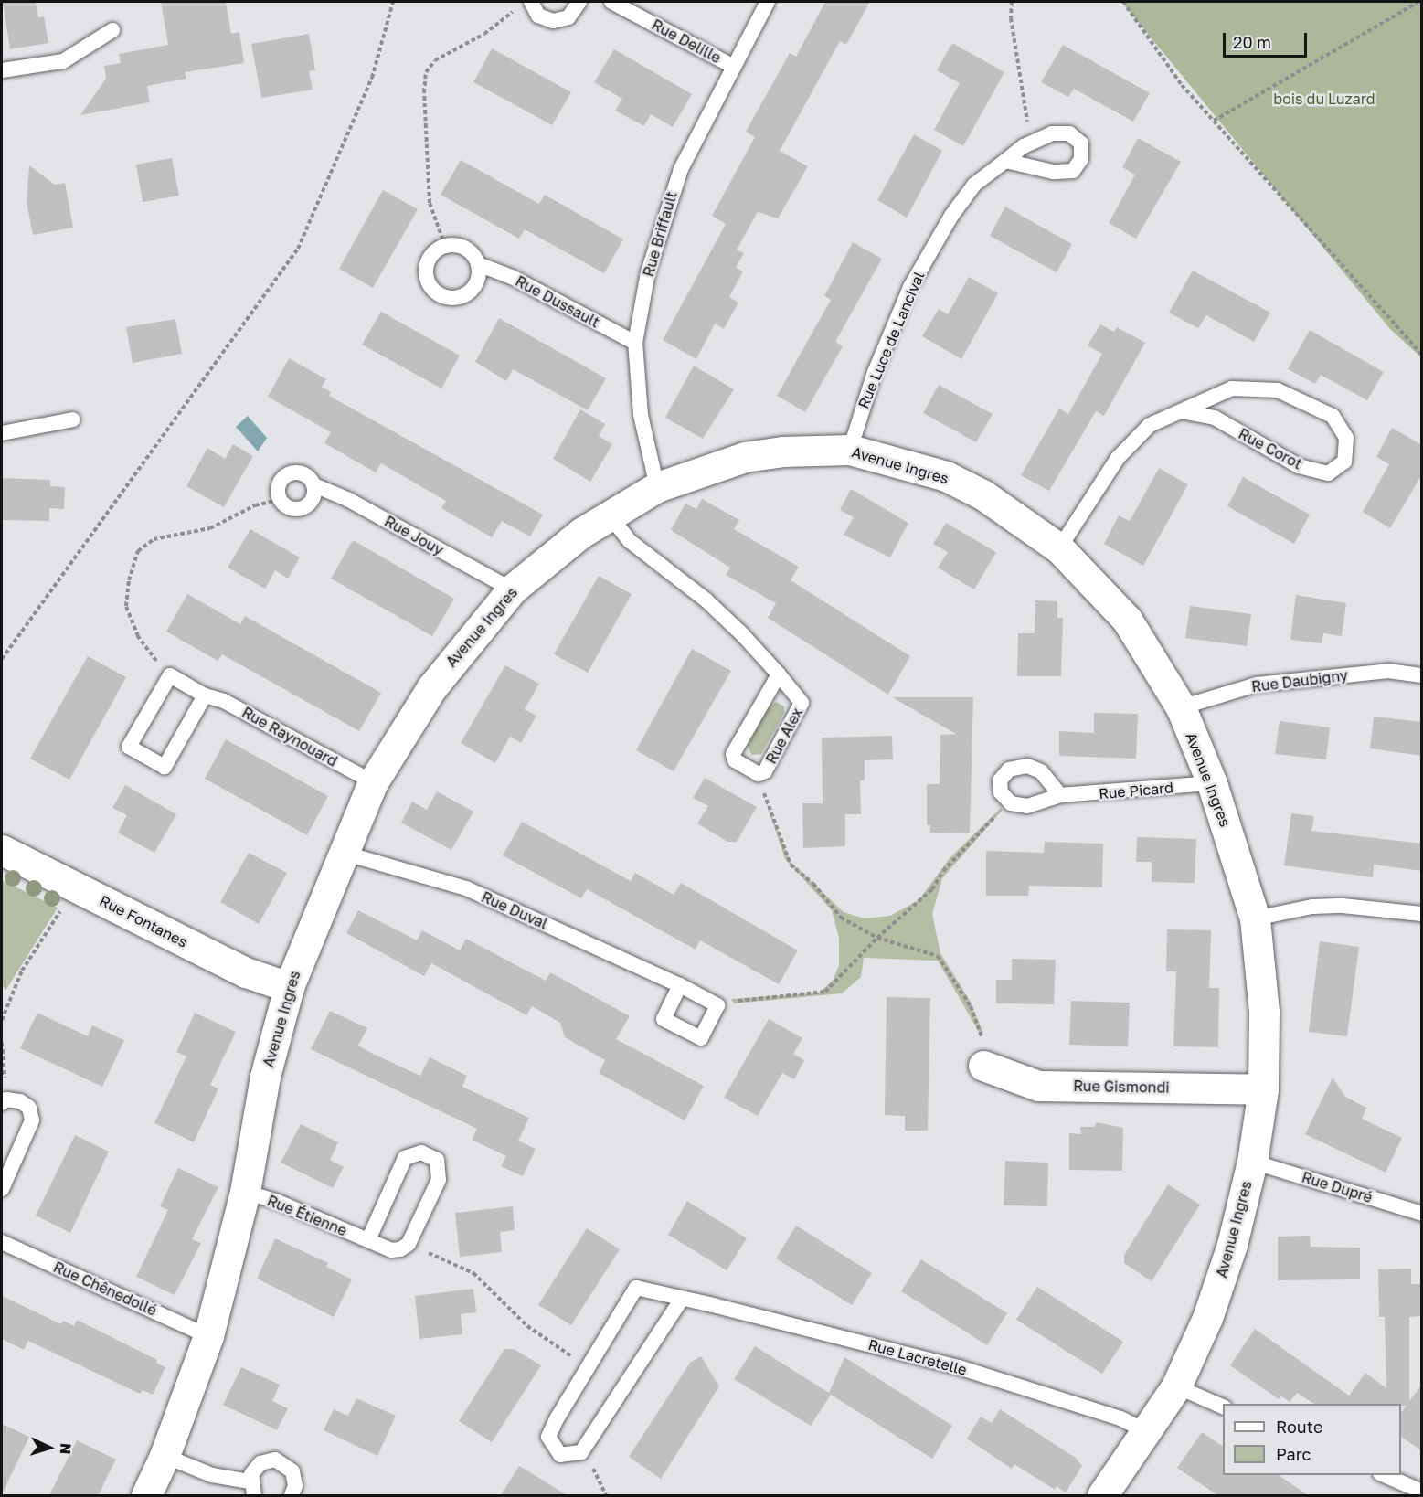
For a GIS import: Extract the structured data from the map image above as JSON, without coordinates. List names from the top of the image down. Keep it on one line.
{"streets":{"street":["Avenue Ingres","Rue Fontanes","Rue Gismondi"],"lane":["Rue Delille","Rue Briffault","Rue Dussault","Rue Luce de Lancival","Rue Corot","Rue Jouy","Rue Daubigny","Rue Alex","Rue Raynouard","Rue Picard","Rue Duval","Rue Dupré","Rue Étienne","Rue Chênedollé","Rue Lacretelle"]},"crossings":[["Rue Delille","Rue Briffault"],["Rue Briffault","Rue Dussault"],["Rue Briffault","Avenue Ingres"],["Rue Luce de Lancival","Avenue Ingres"],["Rue Corot","Avenue Ingres"],["Avenue Ingres","Rue Jouy"],["Avenue Ingres","Rue Daubigny"],["Avenue Ingres","Rue Alex"],["Avenue Ingres","Rue Raynouard"],["Avenue Ingres","Rue Picard"],["Avenue Ingres","Rue Duval"],["Avenue Ingres","Rue Fontanes"],["Avenue Ingres","Rue Gismondi"],["Avenue Ingres","Rue Dupré"],["Avenue Ingres","Rue Étienne"],["Avenue Ingres","Rue Chênedollé"],["Avenue Ingres","Rue Lacretelle"]],"parks":["bois du Luzard"],"legend":["Route","Parc"],"scale_bar":"20 m","north":"right"}
